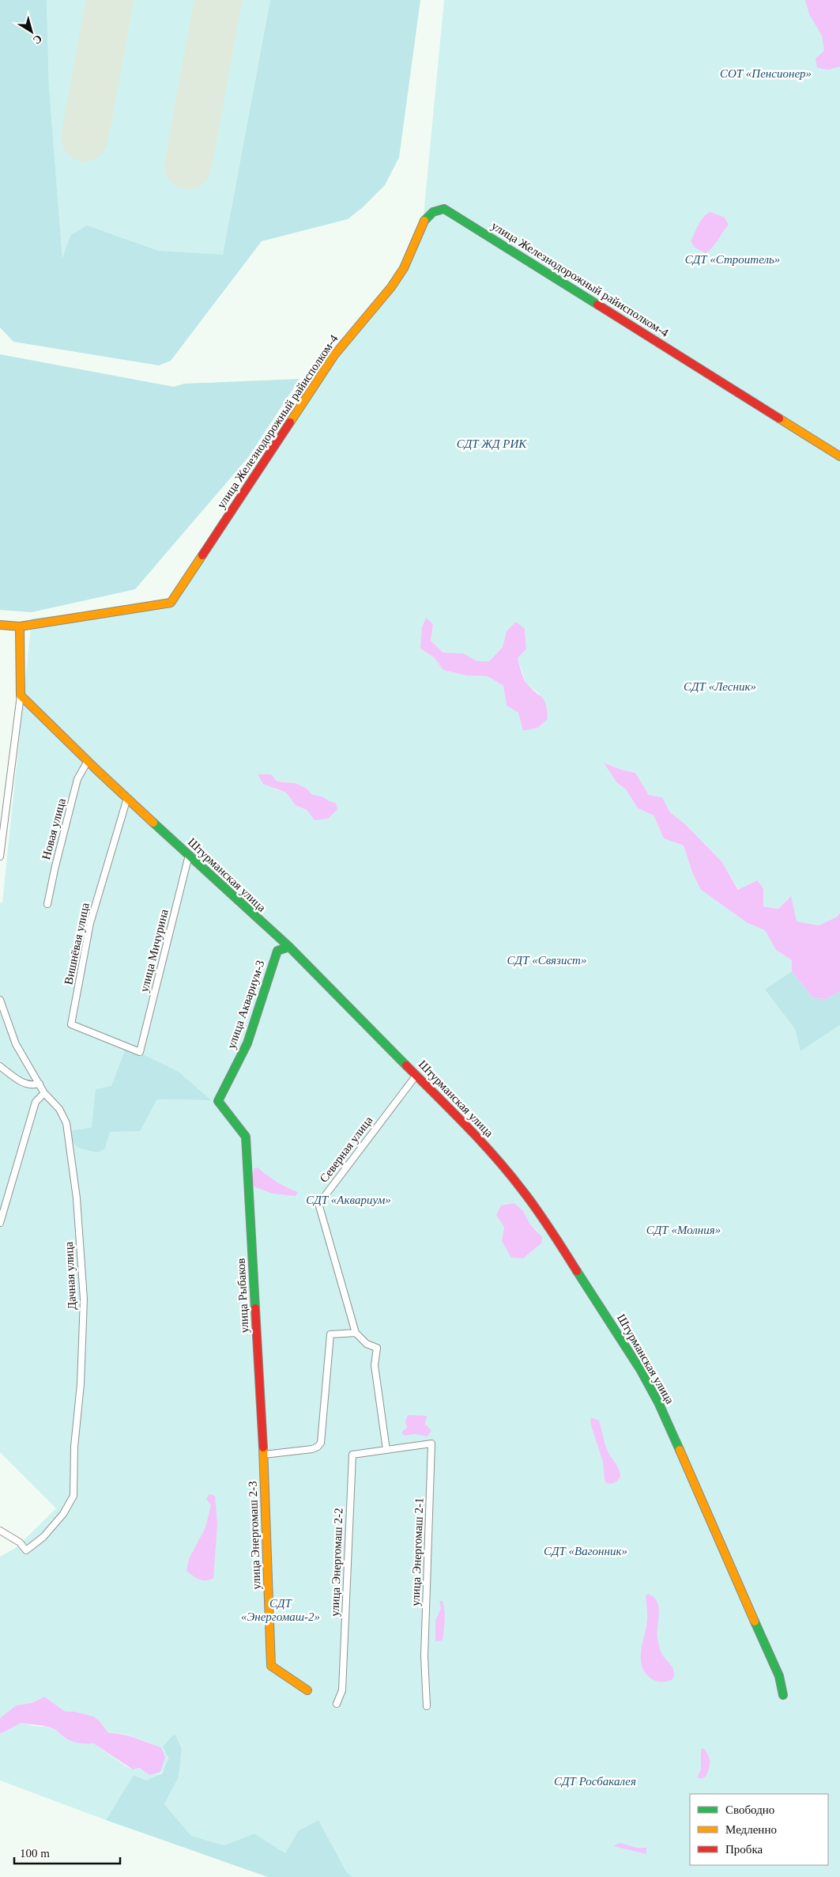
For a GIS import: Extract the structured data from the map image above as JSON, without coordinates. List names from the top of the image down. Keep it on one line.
{"streets":{"street":["улица Железнодорожный райисполком-4","Новая улица","Штурманская улица","Вишнёвая улица","улица Мичурина","улица Аквариум-3","Северная улица","Дачная улица","улица Рыбаков","улица Энергомаш 2-3","улица Энергомаш 2-1","улица Энергомаш 2-2"]},"crossings":[["Новая улица","Штурманская улица"],["Штурманская улица","Вишнёвая улица"],["Штурманская улица","улица Мичурина"],["Штурманская улица","улица Аквариум-3"],["Штурманская улица","Северная улица"],["Вишнёвая улица","улица Мичурина"],["улица Аквариум-3","улица Рыбаков"],["улица Рыбаков","улица Энергомаш 2-3"],["улица Энергомаш 2-1","улица Энергомаш 2-2"]],"parks":["СОТ «Пенсионер»","СДТ «Строитель»","СДТ ЖД РИК","СДТ «Лесник»","СДТ «Связист»","СДТ «Аквариум»","СДТ «Молния»","СДТ «Вагонник»","СДТ «Энергомаш-2»","СДТ Росбакалея"],"legend":["Свободно","Медленно","Пробка"],"scale_bar":"100 m","north":"bottom right"}
